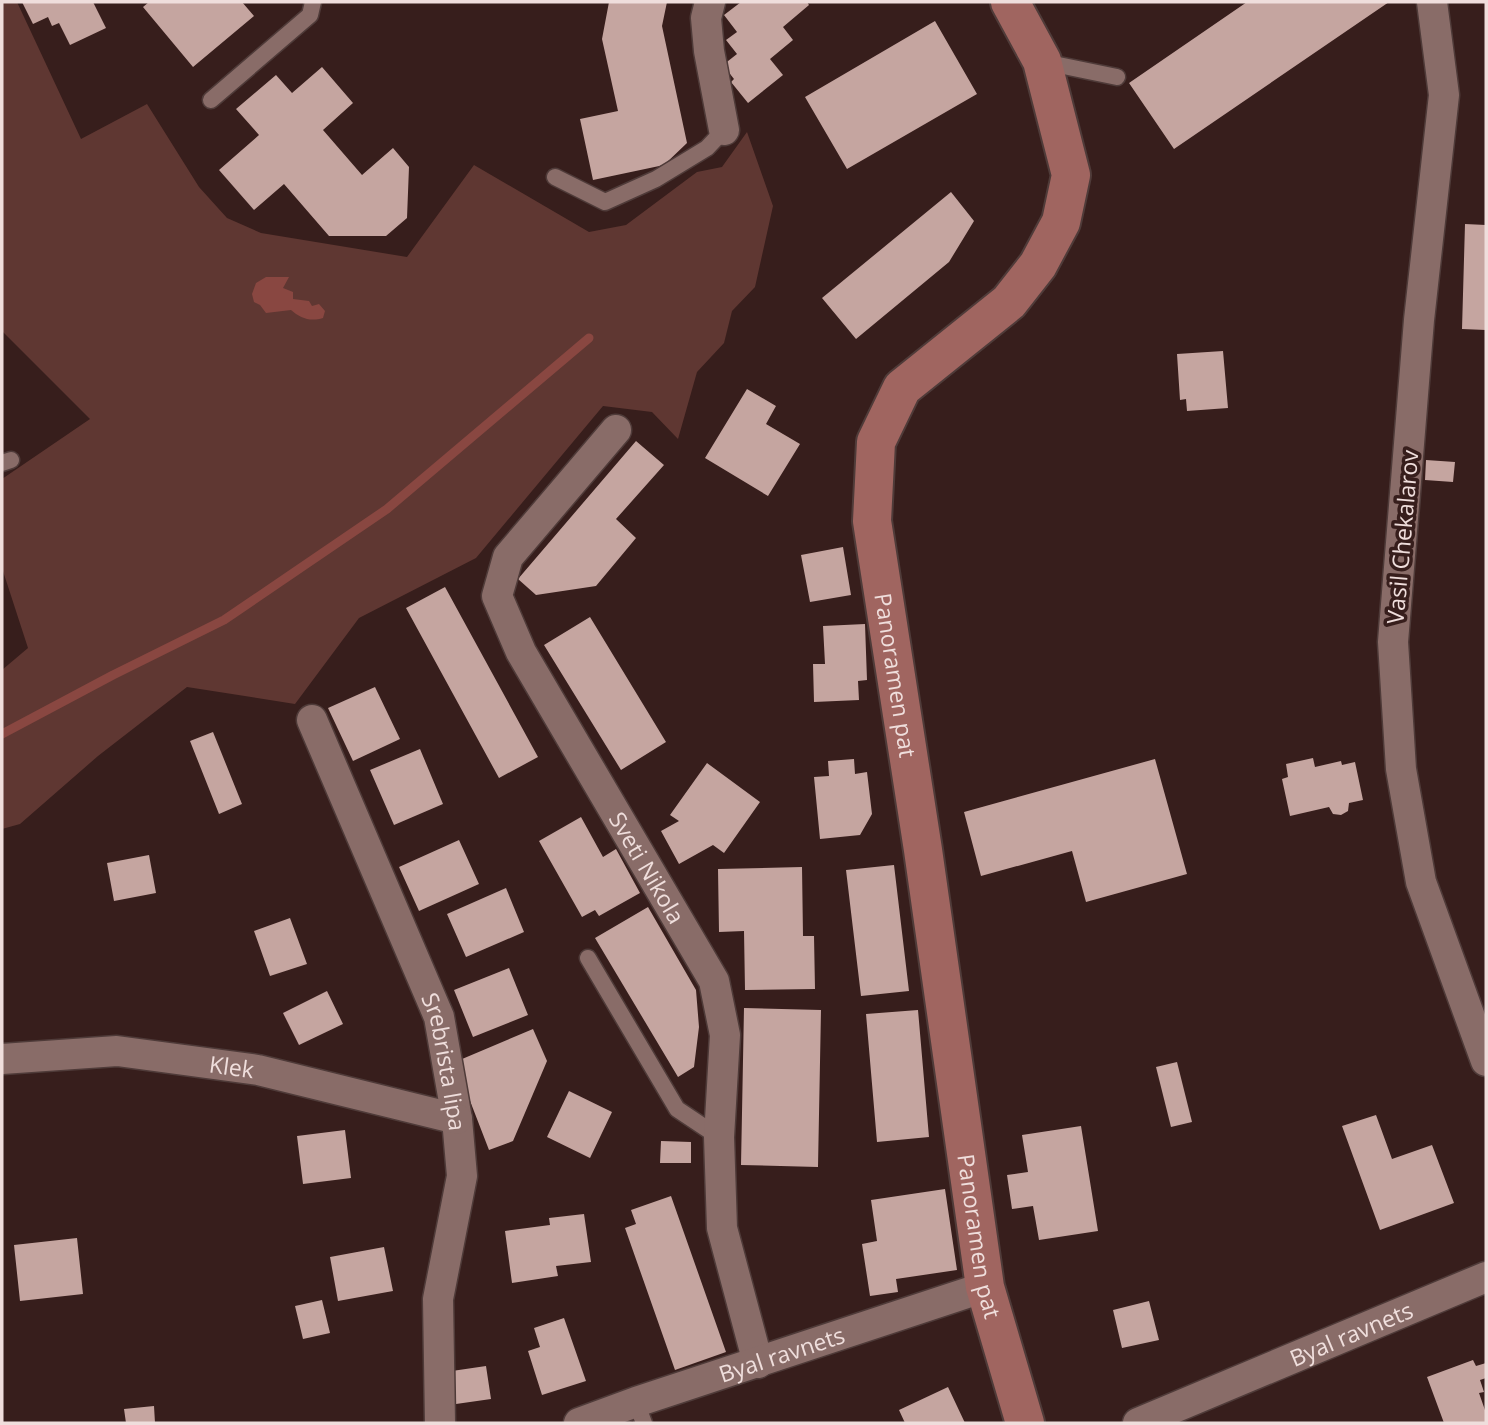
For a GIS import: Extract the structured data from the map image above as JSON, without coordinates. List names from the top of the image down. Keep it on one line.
{"streets":{"main road":["Panoramen pat"],"street":["Vasil Chekalarov","Sveti Nikola","Srebrista lipa","Klek","Byal ravnets"]},"crossings":[["Panoramen pat","Byal ravnets"],["Sveti Nikola","Byal ravnets"],["Srebrista lipa","Klek"]]}
